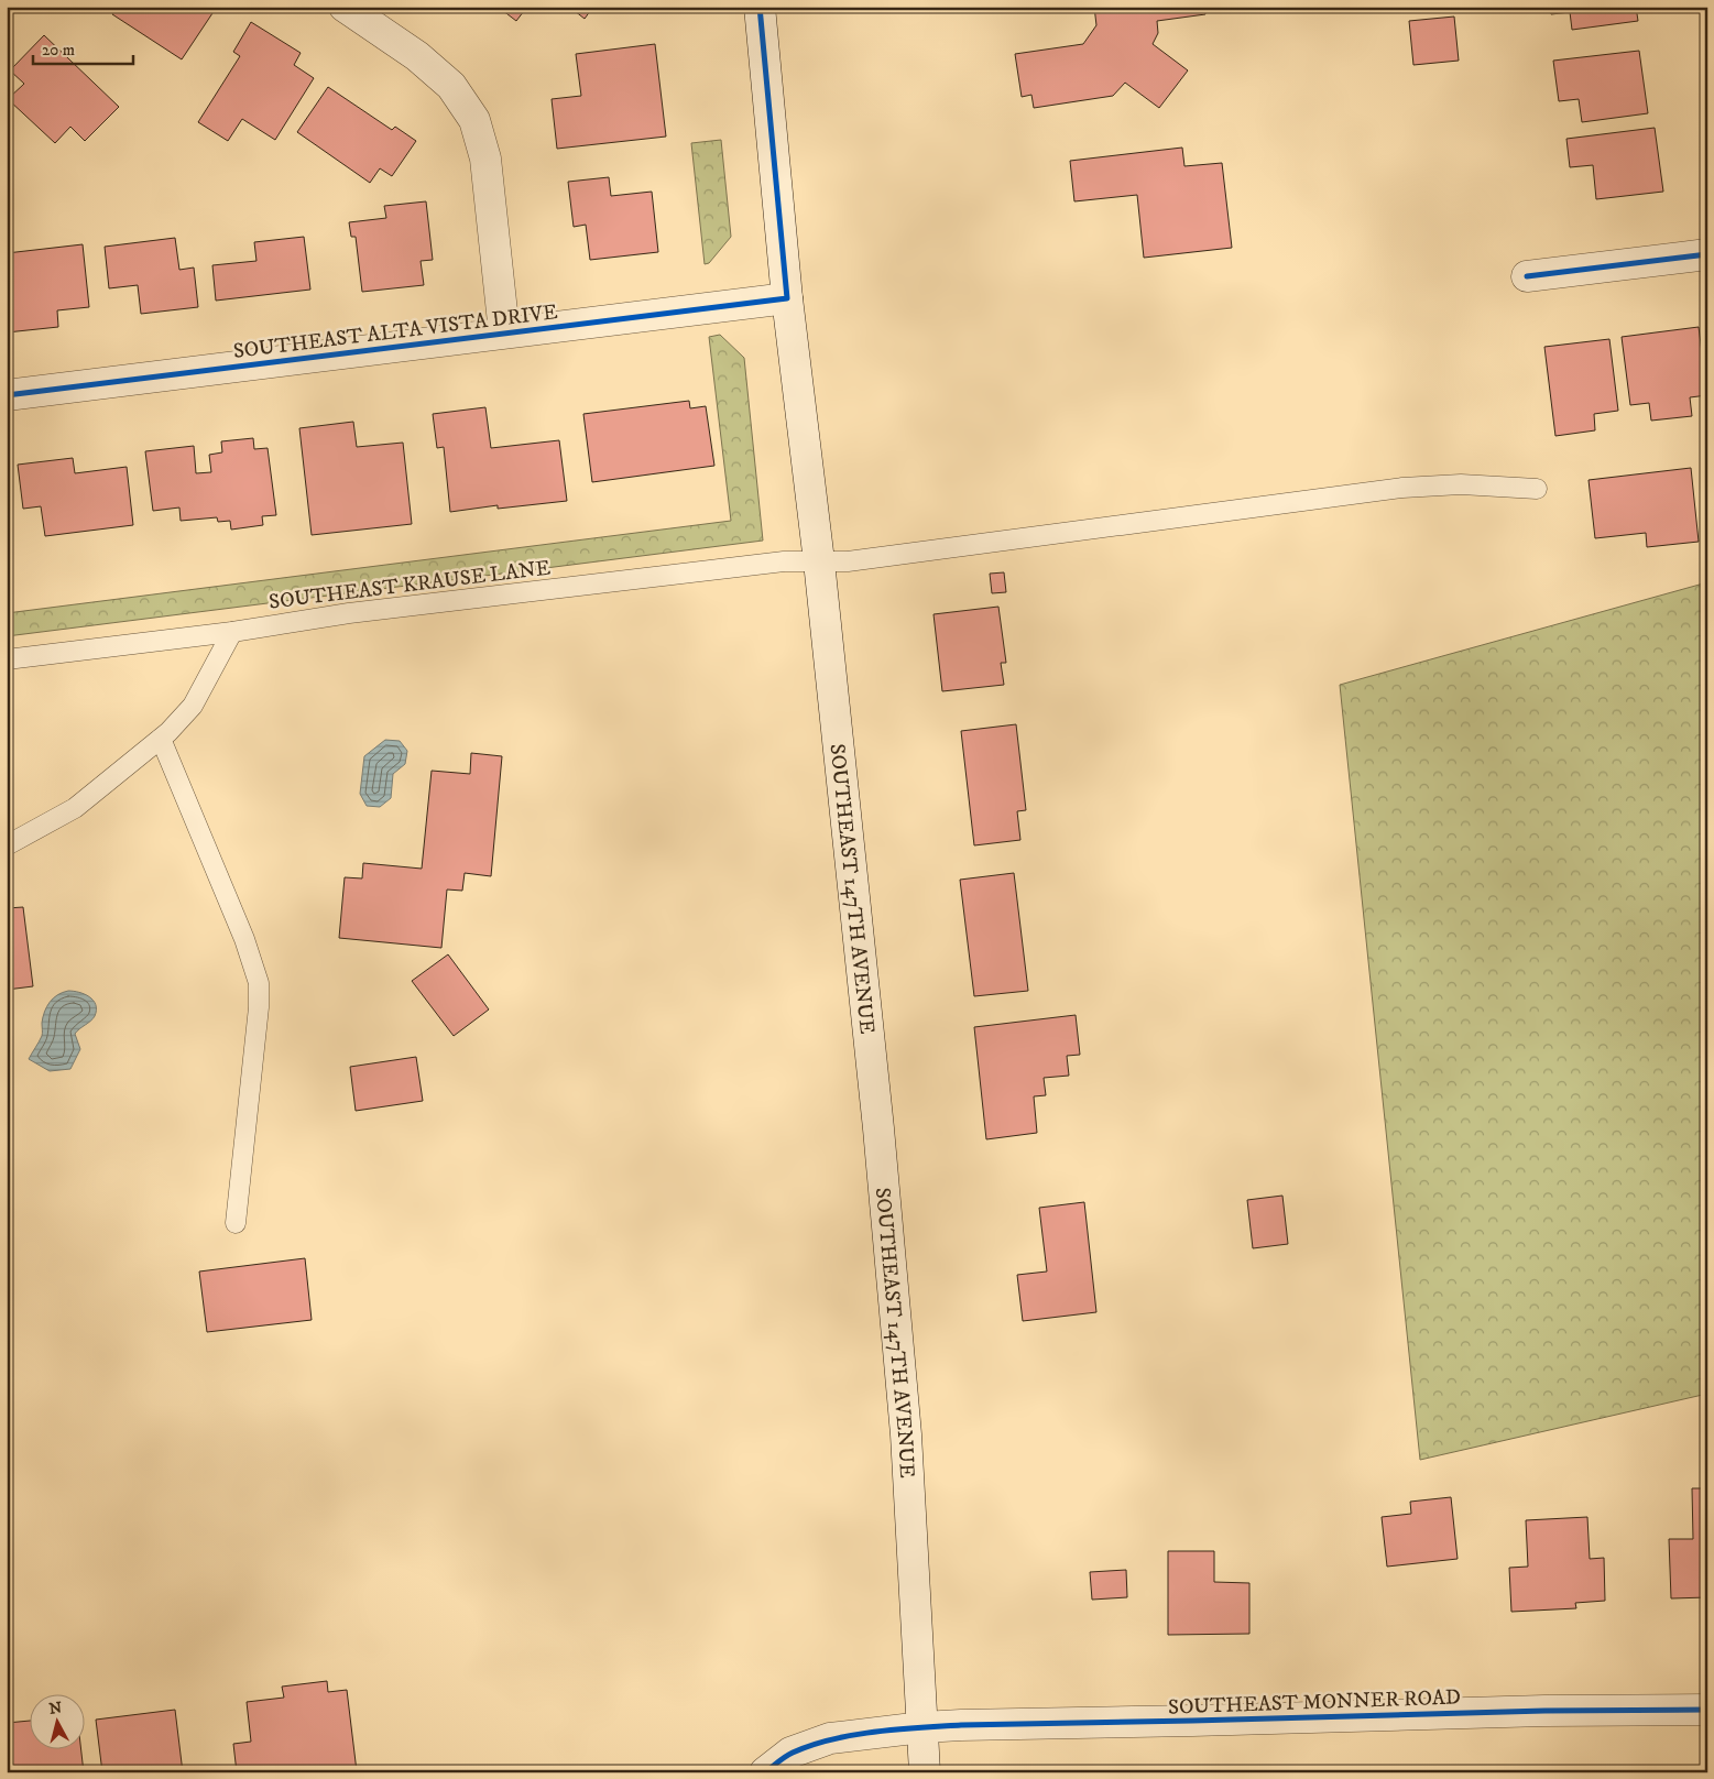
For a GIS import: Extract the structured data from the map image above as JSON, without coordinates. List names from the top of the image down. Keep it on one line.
{"streets":{"street":["SOUTHEAST ALTA VISTA DRIVE","SOUTHEAST 147TH AVENUE","SOUTHEAST MONNER ROAD"],"lane":["SOUTHEAST KRAUSE LANE"]},"crossings":[["SOUTHEAST ALTA VISTA DRIVE","SOUTHEAST 147TH AVENUE"],["SOUTHEAST KRAUSE LANE","SOUTHEAST 147TH AVENUE"],["SOUTHEAST 147TH AVENUE","SOUTHEAST MONNER ROAD"]],"scale_bar":"20 m","north":"top"}
